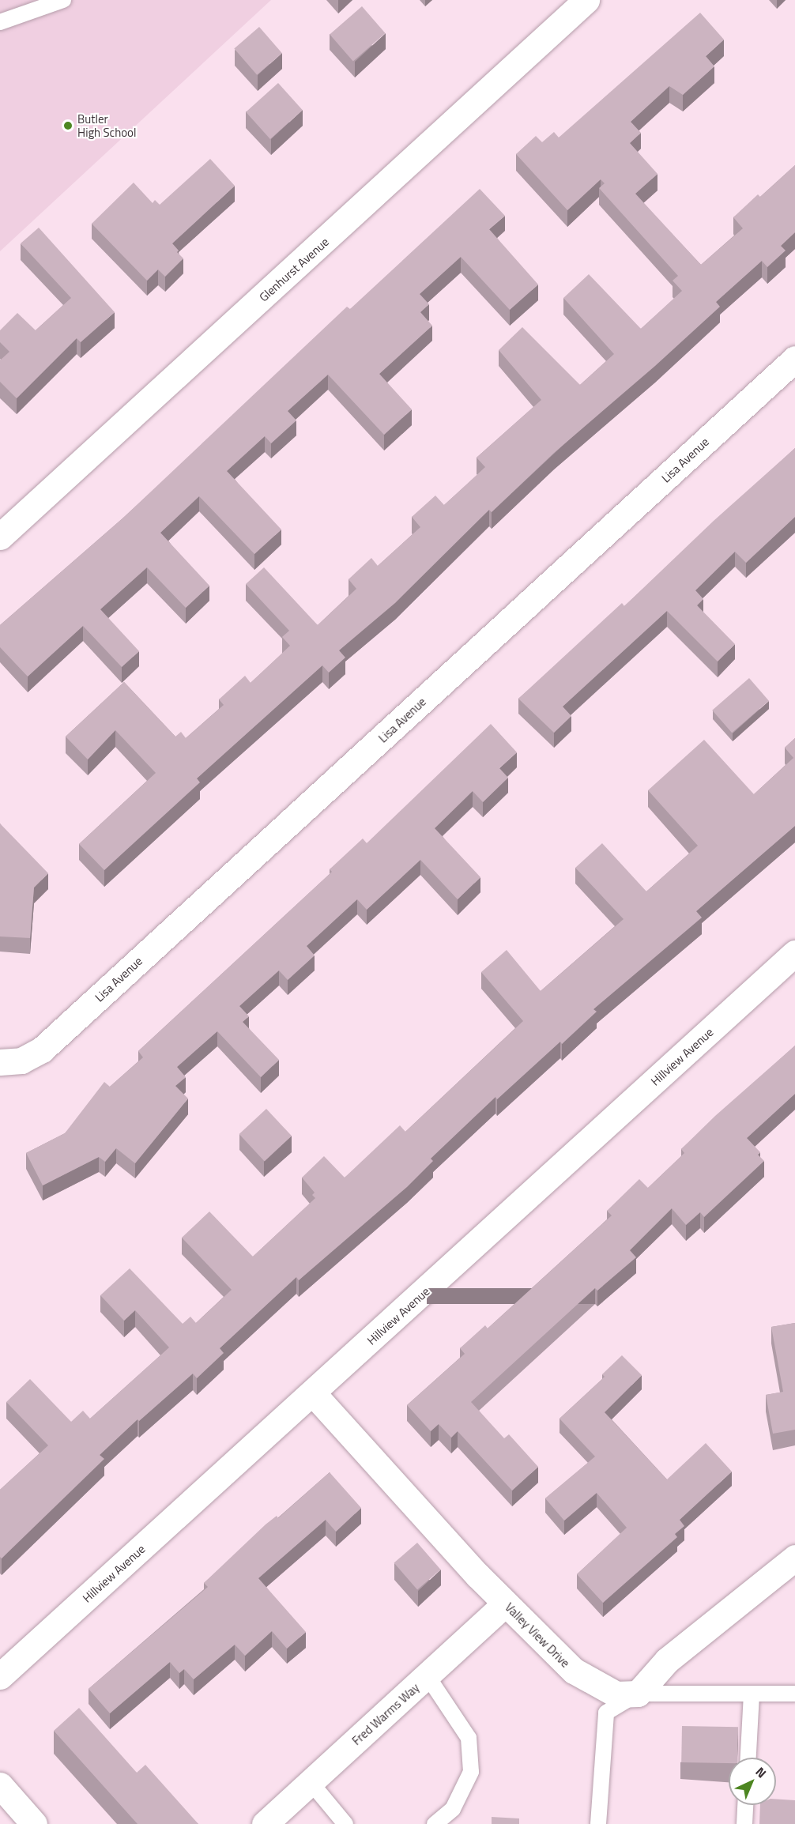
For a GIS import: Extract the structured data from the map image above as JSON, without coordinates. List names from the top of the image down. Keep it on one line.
{"streets":{"street":["Glenhurst Avenue","Lisa Avenue","Hillview Avenue","Valley View Drive","Fred Warms Way"]},"crossings":[["Hillview Avenue","Valley View Drive"],["Valley View Drive","Fred Warms Way"]],"places":["Butler High School"],"north":"top right"}
